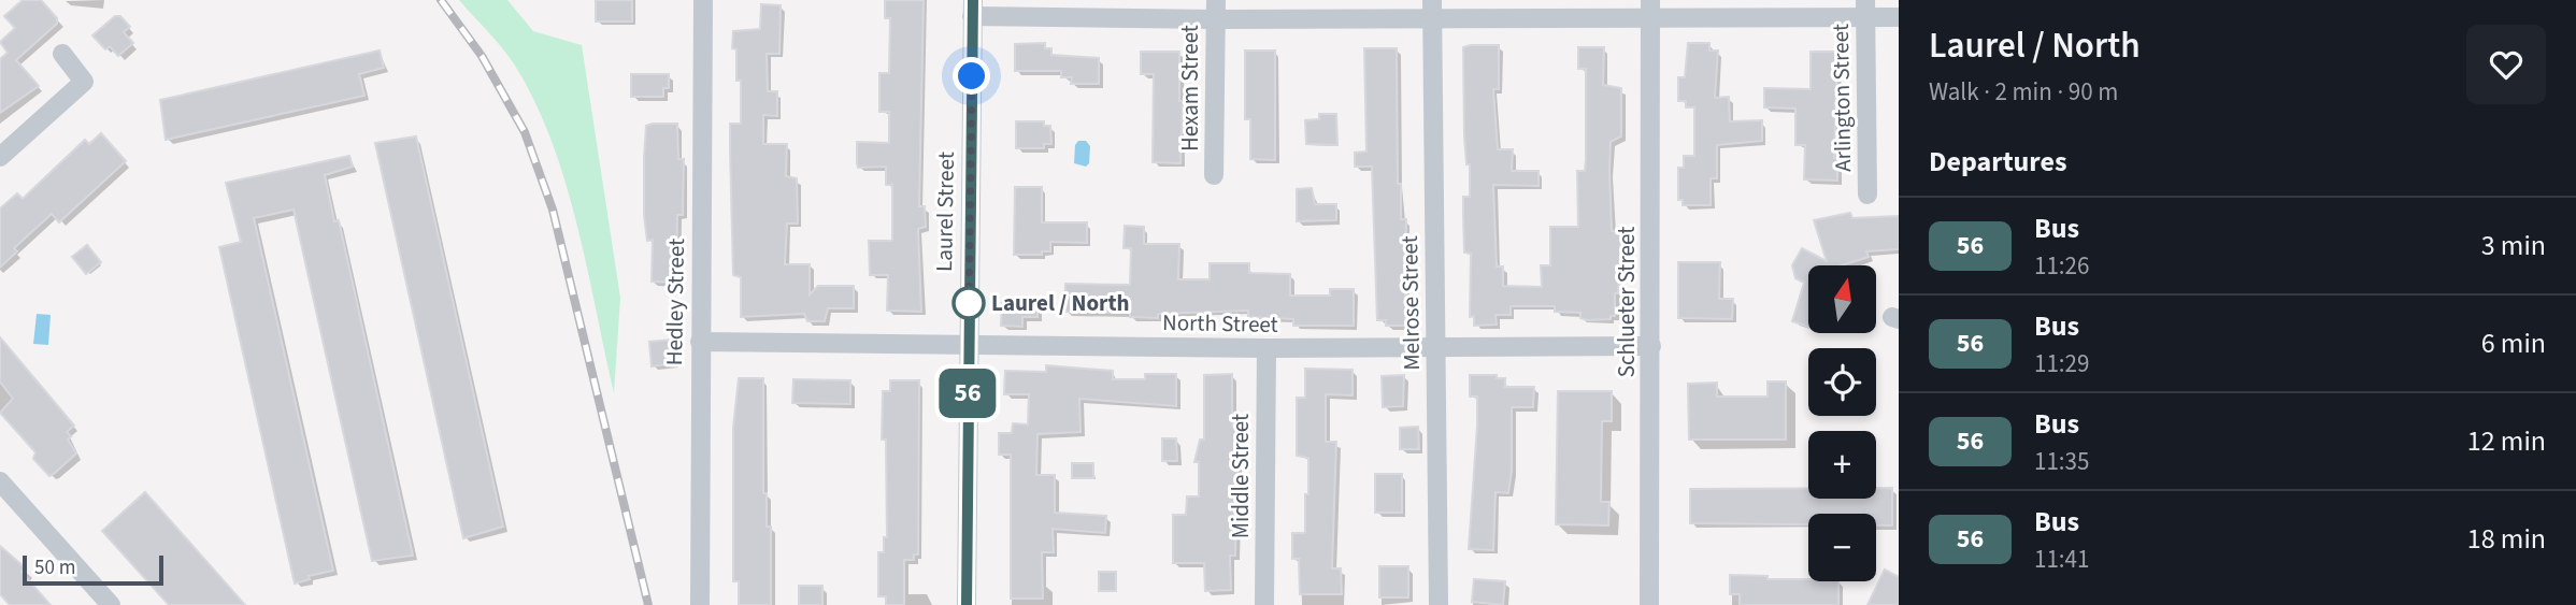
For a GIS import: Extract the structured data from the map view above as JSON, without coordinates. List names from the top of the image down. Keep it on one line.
{"streets":{"street":["Hexam Street","Arlington Street","Laurel Street","Hedley Street","Schlueter Street","Melrose Street","North Street","Middle Street"]},"crossings":[["Laurel Street","North Street"],["Hedley Street","North Street"],["Schlueter Street","North Street"],["Melrose Street","North Street"],["North Street","Middle Street"]],"places":["Laurel / North"],"lines":["bus line 56"],"scale_bar":"50 m","north":"top","page":{"on_map":"56","heading":[["Laurel / North","Walk · 2 min · 90 m"],"Departures"],"list":[{"mark":"56","name":"Bus","note":"11:26","value":"3 min"},{"mark":"56","name":"Bus","note":"11:29","value":"6 min"},{"mark":"56","name":"Bus","note":"11:35","value":"12 min"},{"mark":"56","name":"Bus","note":"11:41","value":"18 min"}],"map_buttons":["+","−"],"scale":"50 m"}}
